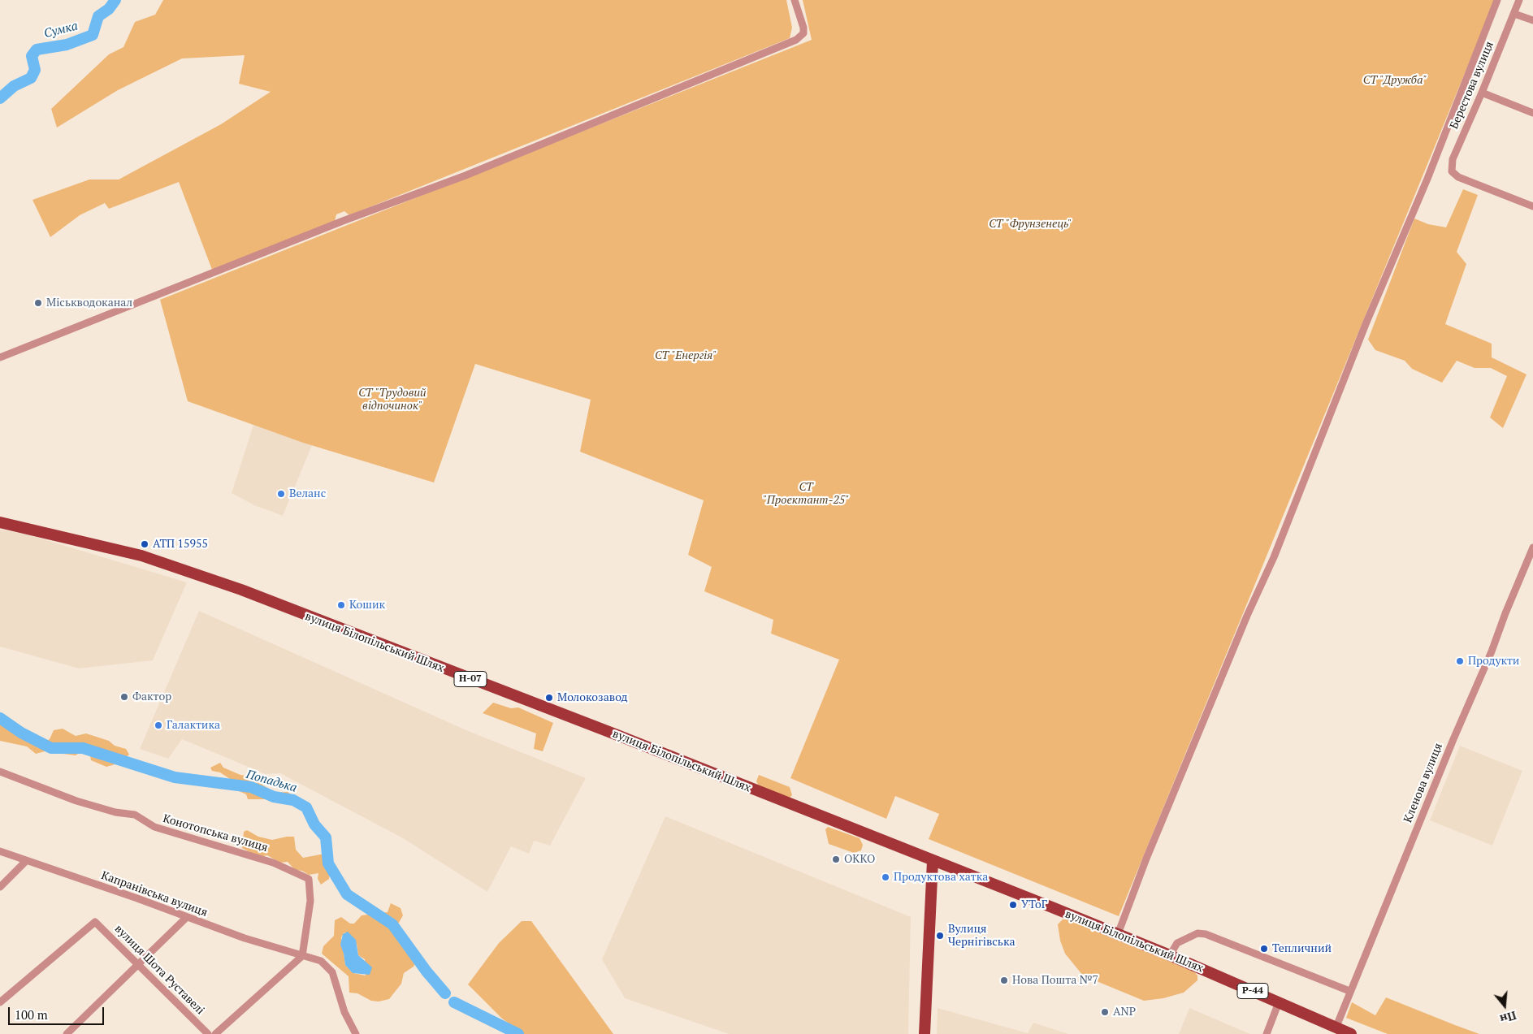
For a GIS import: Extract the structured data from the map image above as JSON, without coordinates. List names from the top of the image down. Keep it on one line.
{"streets":{"main road":["вулиця Білопільський Шлях","Н-07","Р-44"],"street":["Берестова вулиця","Кленова вулиця","Конотопська вулиця","Капранівська вулиця","вулиця Шота Руставелі"]},"crossings":[["вулиця Білопільський Шлях","Кленова вулиця"],["Конотопська вулиця","Капранівська вулиця"]],"water":["Сумка","Попадька"],"parks":["СТ \"Дружба\"","СТ \"Фрунзенець\"","СТ \"Енергія\"","СТ \"Трудовий відпочинок\"","СТ \"Проектант-25\""],"places":["Міськводоканал","Веланс","АТП 15955","Кошик","Продукти","Фактор","Молокозавод","Галактика","ОККО","Продуктова хатка","УТоГ","Вулиця Чернігівська","Тепличний","Нова Пошта №7","ANP"],"scale_bar":"100 m","north":"bottom"}
